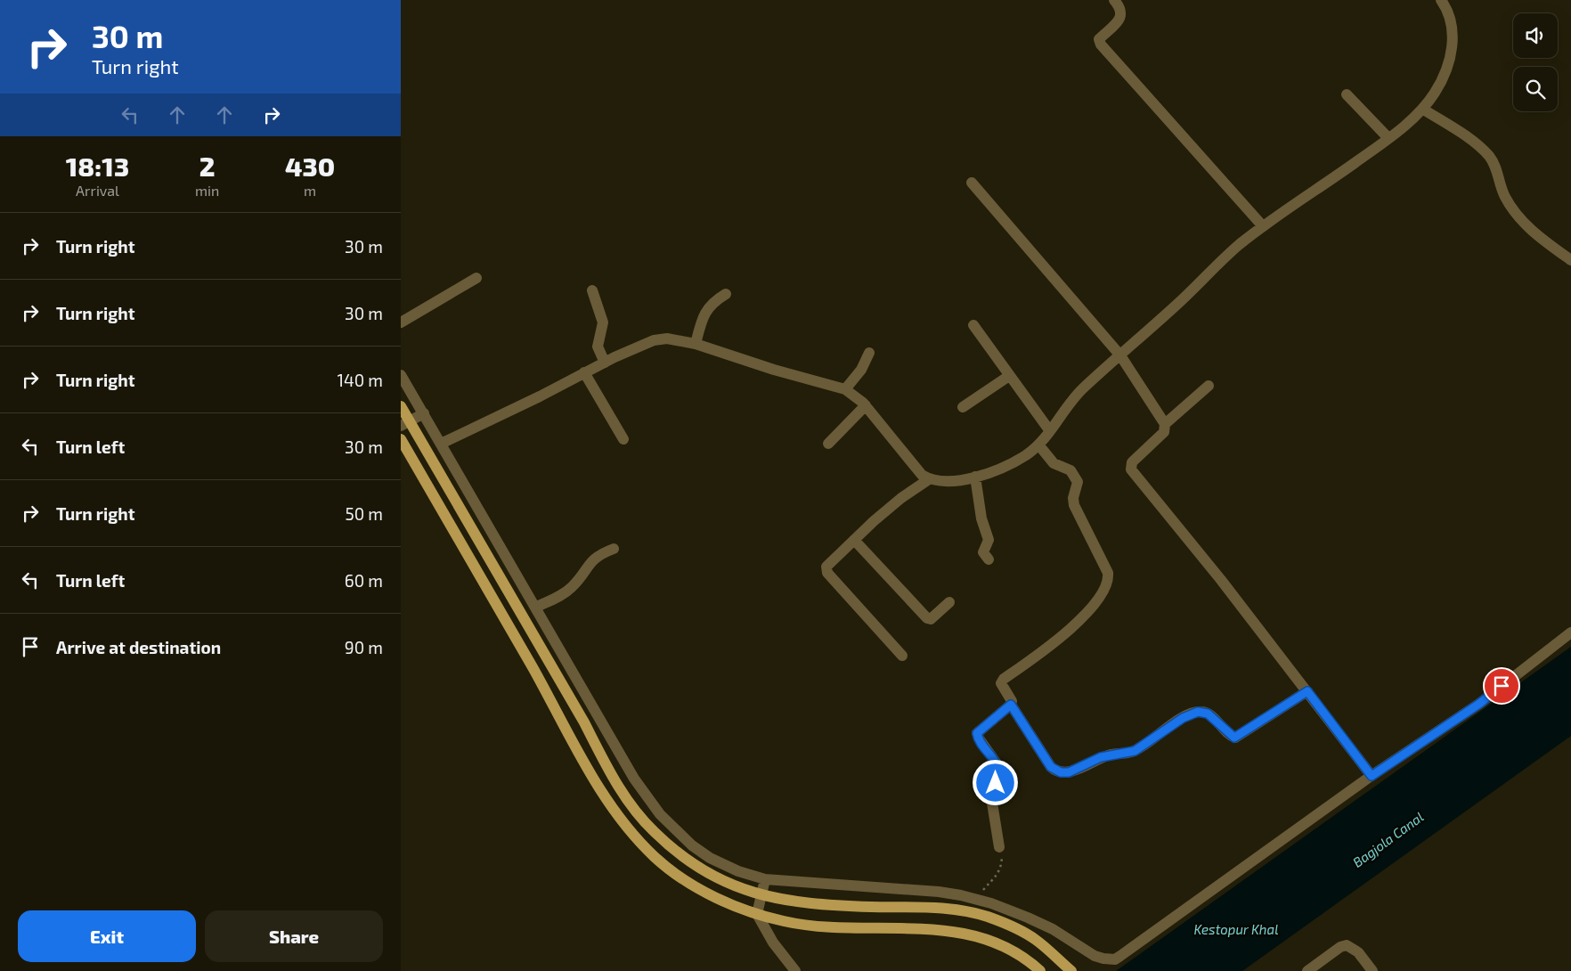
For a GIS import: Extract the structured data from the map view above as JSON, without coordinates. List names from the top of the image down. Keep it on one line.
{"water":["Bagjola Canal","Kestopur Khal"],"page":{"turn":["30 m","Turn right"],"eta":["18:13","Arrival","2","min","430","m"],"list":[{"name":"Turn right","value":"30 m"},{"name":"Turn right","value":"30 m"},{"name":"Turn right","value":"140 m"},{"name":"Turn left","value":"30 m"},{"name":"Turn right","value":"50 m"},{"name":"Turn left","value":"60 m"},{"name":"Arrive at destination","value":"90 m"}],"buttons":["Exit","Share"]}}
